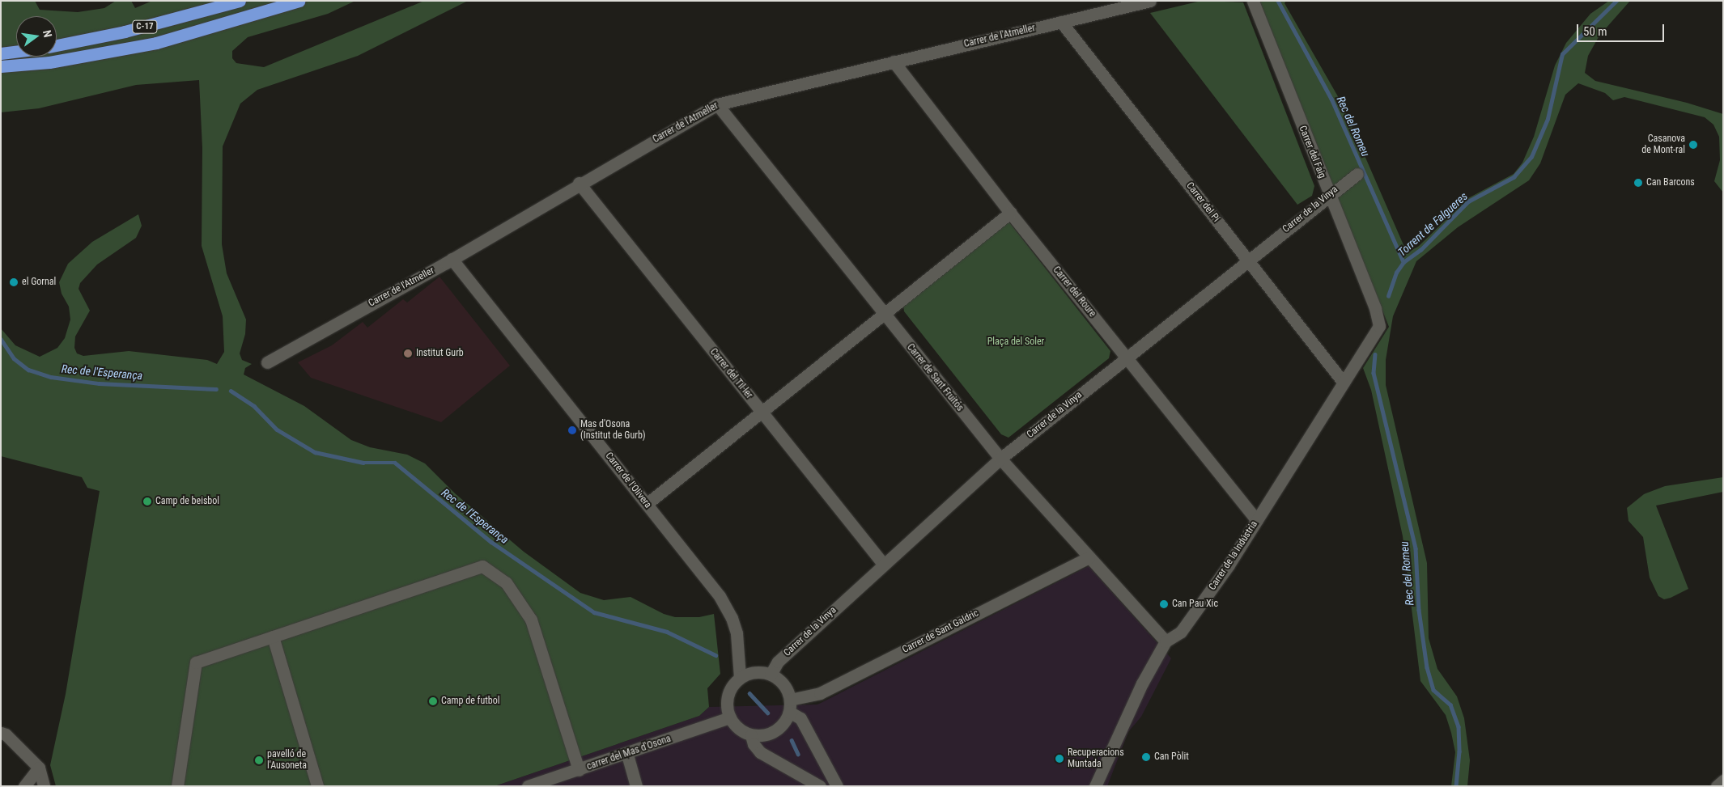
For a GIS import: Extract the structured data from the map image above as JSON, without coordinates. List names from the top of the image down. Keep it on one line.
{"streets":{"highway":["C-17"],"street":["Carrer de l'Atmeller","Carrer del Faig","Carrer del Pi","Carrer de la Vinya","Carrer del Roure","Carrer del Til·ler","Carrer de Sant Fruitós","Carrer de l'Olivera","Carrer de la Indústria","Carrer de Sant Galdric","carrer del Mas d'Osona"]},"crossings":[["Carrer de l'Atmeller","Carrer del Pi"],["Carrer de l'Atmeller","Carrer del Roure"],["Carrer de l'Atmeller","Carrer del Til·ler"],["Carrer de l'Atmeller","Carrer de Sant Fruitós"],["Carrer de l'Atmeller","Carrer de l'Olivera"],["Carrer del Faig","Carrer de la Vinya"],["Carrer del Faig","Carrer de la Indústria"],["Carrer del Pi","Carrer de la Vinya"],["Carrer del Pi","Carrer de la Indústria"],["Carrer de la Vinya","Carrer del Roure"],["Carrer de la Vinya","Carrer del Til·ler"],["Carrer de la Vinya","Carrer de Sant Fruitós"],["Carrer de la Vinya","Carrer de l'Olivera"],["Carrer de la Vinya","Carrer de Sant Galdric"],["Carrer de la Vinya","carrer del Mas d'Osona"],["Carrer del Roure","Carrer de la Indústria"],["Carrer de Sant Fruitós","Carrer de la Indústria"],["Carrer de Sant Fruitós","Carrer de Sant Galdric"],["Carrer de l'Olivera","Carrer de Sant Galdric"],["Carrer de l'Olivera","carrer del Mas d'Osona"],["Carrer de Sant Galdric","carrer del Mas d'Osona"]],"water":["Rec del Romeu","Torrent de Falgueres","Rec de l'Esperança"],"parks":["Plaça del Soler"],"places":["Casanova de Mont-ral","Can Barcons","el Gornal","Institut Gurb","Mas d'Osona (Institut de Gurb)","Camp de beisbol","Can Pau Xic","Camp de futbol","Can Pòlit","Recuperacions Muntada","pavelló de l'Ausoneta"],"scale_bar":"50 m","north":"right"}
